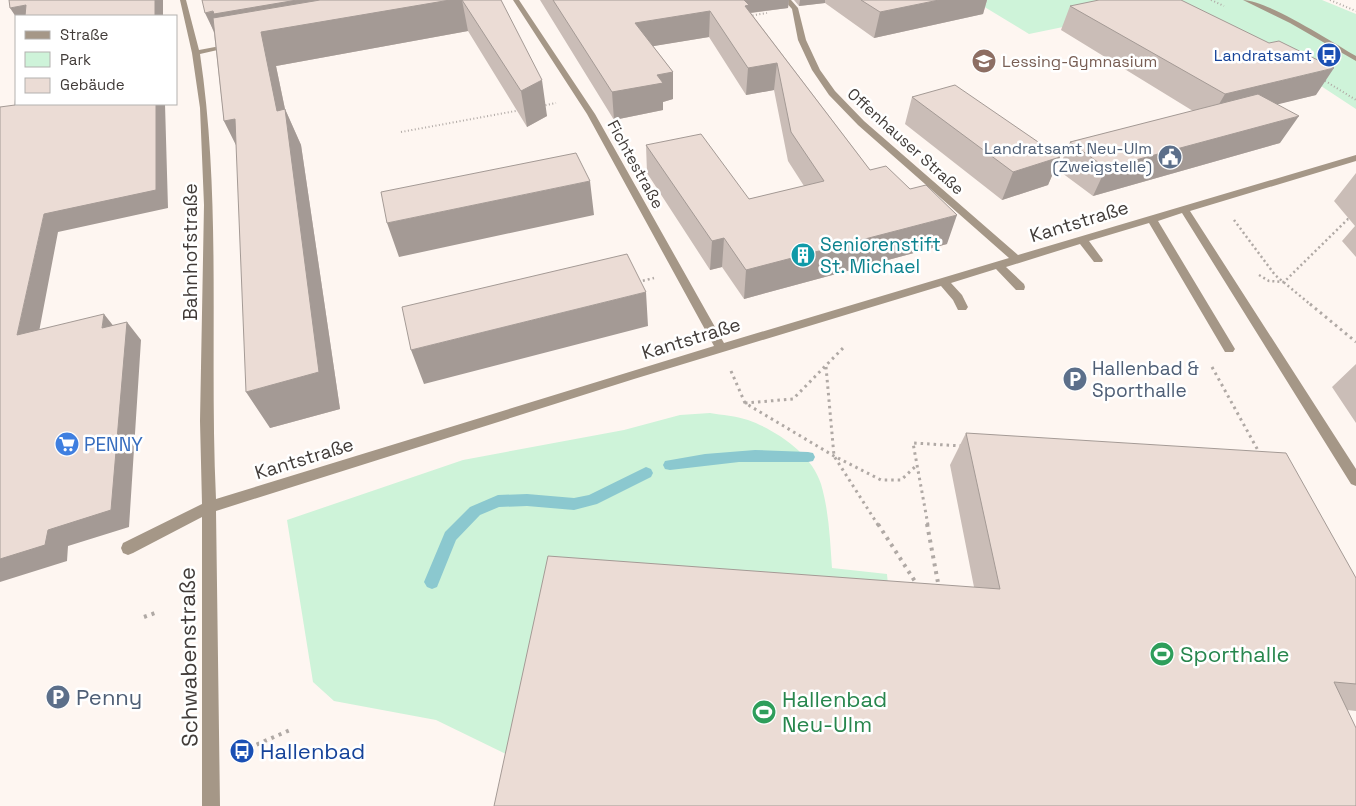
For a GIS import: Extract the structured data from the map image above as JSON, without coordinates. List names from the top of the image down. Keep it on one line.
{"streets":{"street":["Offenhauser Straße","Fichtestraße","Kantstraße","Bahnhofstraße","Schwabenstraße"]},"crossings":[["Offenhauser Straße","Kantstraße"],["Fichtestraße","Kantstraße"],["Kantstraße","Bahnhofstraße"],["Kantstraße","Schwabenstraße"],["Bahnhofstraße","Schwabenstraße"]],"places":{"bus stop":["Landratsamt","Hallenbad"],"school or university":["Lessing-Gymnasium"],"public building":["Landratsamt Neu-Ulm (Zweigstelle)"],"building":["Seniorenstift St. Michael"],"parking":["Hallenbad & Sporthalle","Penny"],"supermarket":["PENNY"],"sports":["Sporthalle","Hallenbad Neu-Ulm"]},"legend":["Straße","Park","Gebäude"]}
